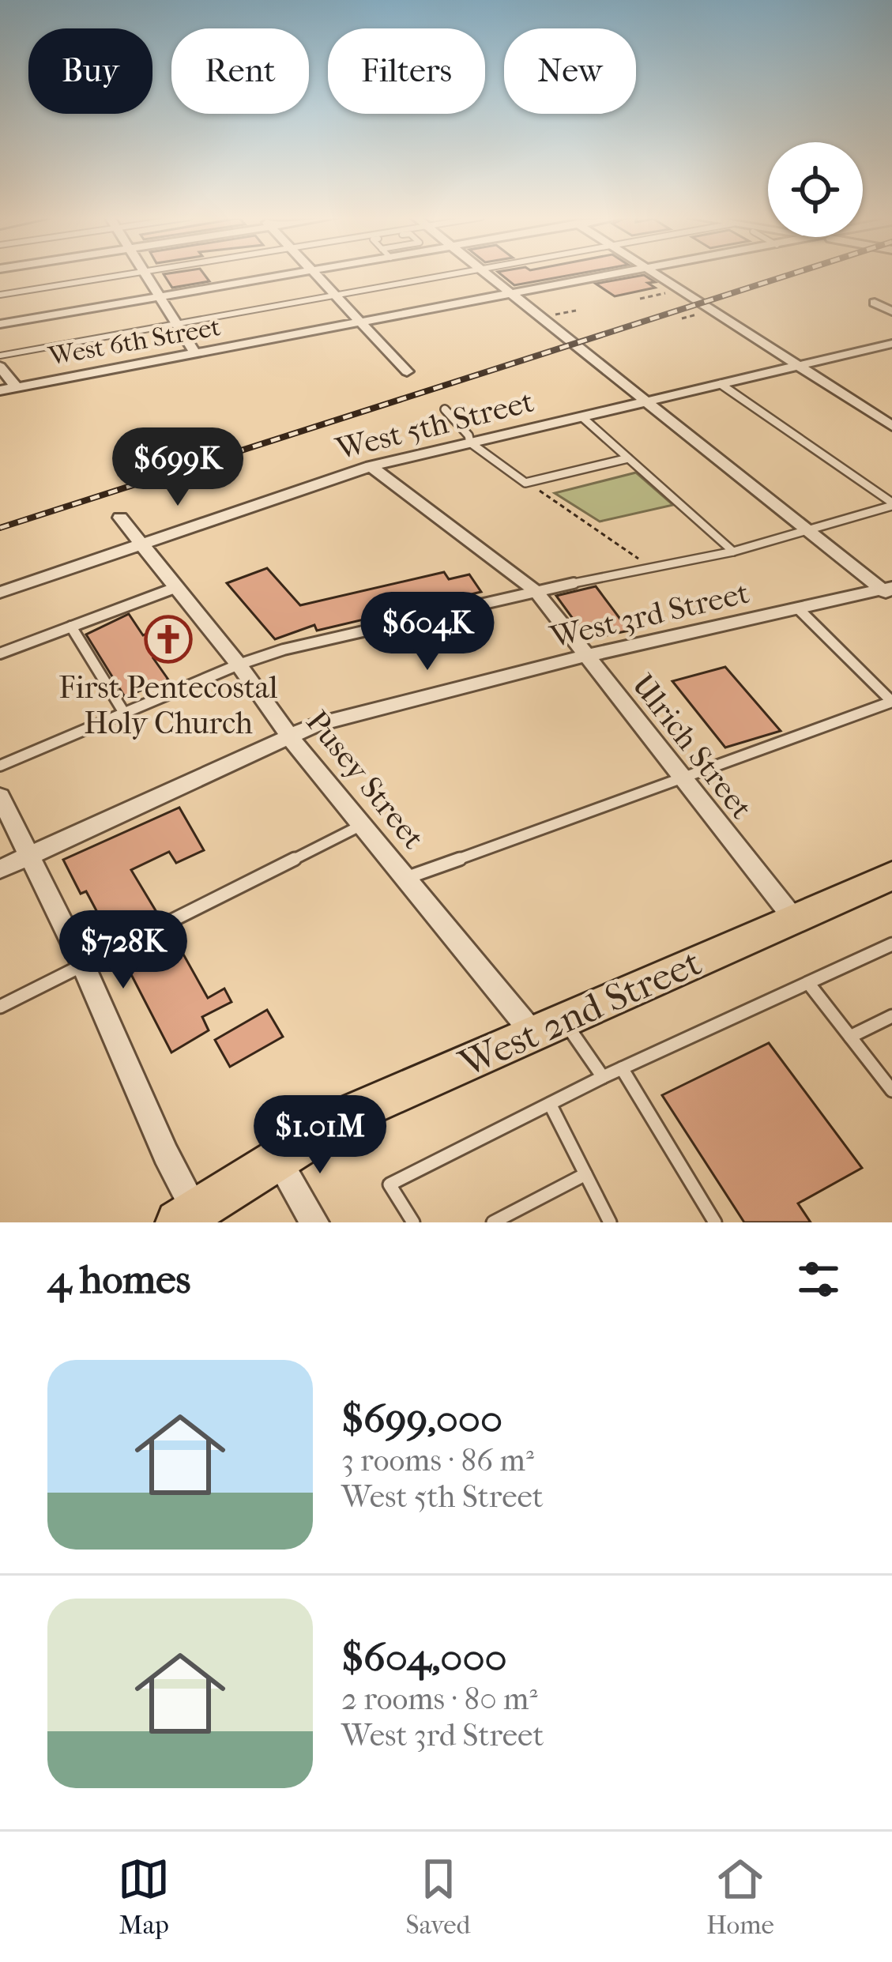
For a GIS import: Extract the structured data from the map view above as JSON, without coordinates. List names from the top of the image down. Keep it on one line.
{"streets":{"main road":["West 2nd Street"],"street":["West 6th Street","West 5th Street","West 3rd Street","Ulrich Street","Pusey Street"]},"crossings":[["West 5th Street","Ulrich Street"],["West 5th Street","Pusey Street"],["West 3rd Street","Ulrich Street"],["West 3rd Street","Pusey Street"],["Ulrich Street","West 2nd Street"],["Pusey Street","West 2nd Street"]],"places":{"church":["First Pentecostal Holy Church"]},"page":{"chip":["Buy","Rent","Filters","New"],"price":["$699K","$604K","$728K","$1.01M"],"heading":"4 homes","list":[{"name":"$699,000","note":"3 rooms · 86 m² · West 5th Street"},{"name":"$604,000","note":"2 rooms · 80 m² · West 3rd Street"}],"tabs":["Map","Saved","Home"]}}
